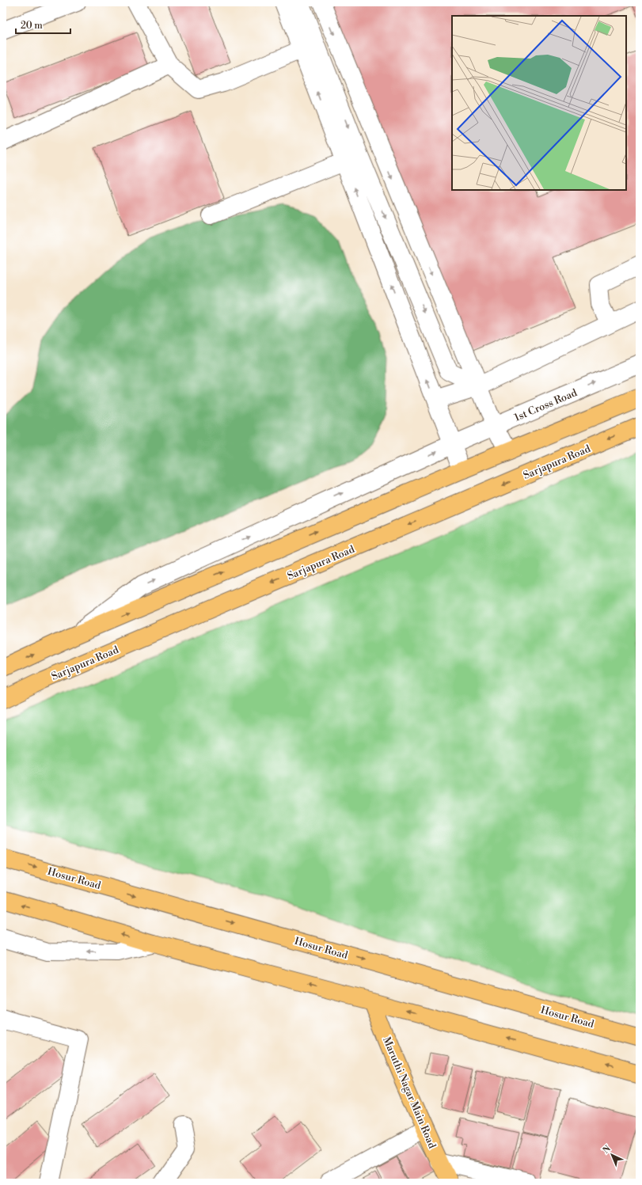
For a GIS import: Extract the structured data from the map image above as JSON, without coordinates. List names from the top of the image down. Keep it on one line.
{"streets":{"main road":["Sarjapura Road","Hosur Road","Maruthi Nagar Main Road"],"street":["1st Cross Road"]},"one_way":["1st Cross Road"],"scale_bar":"20 m","north":"top left"}
